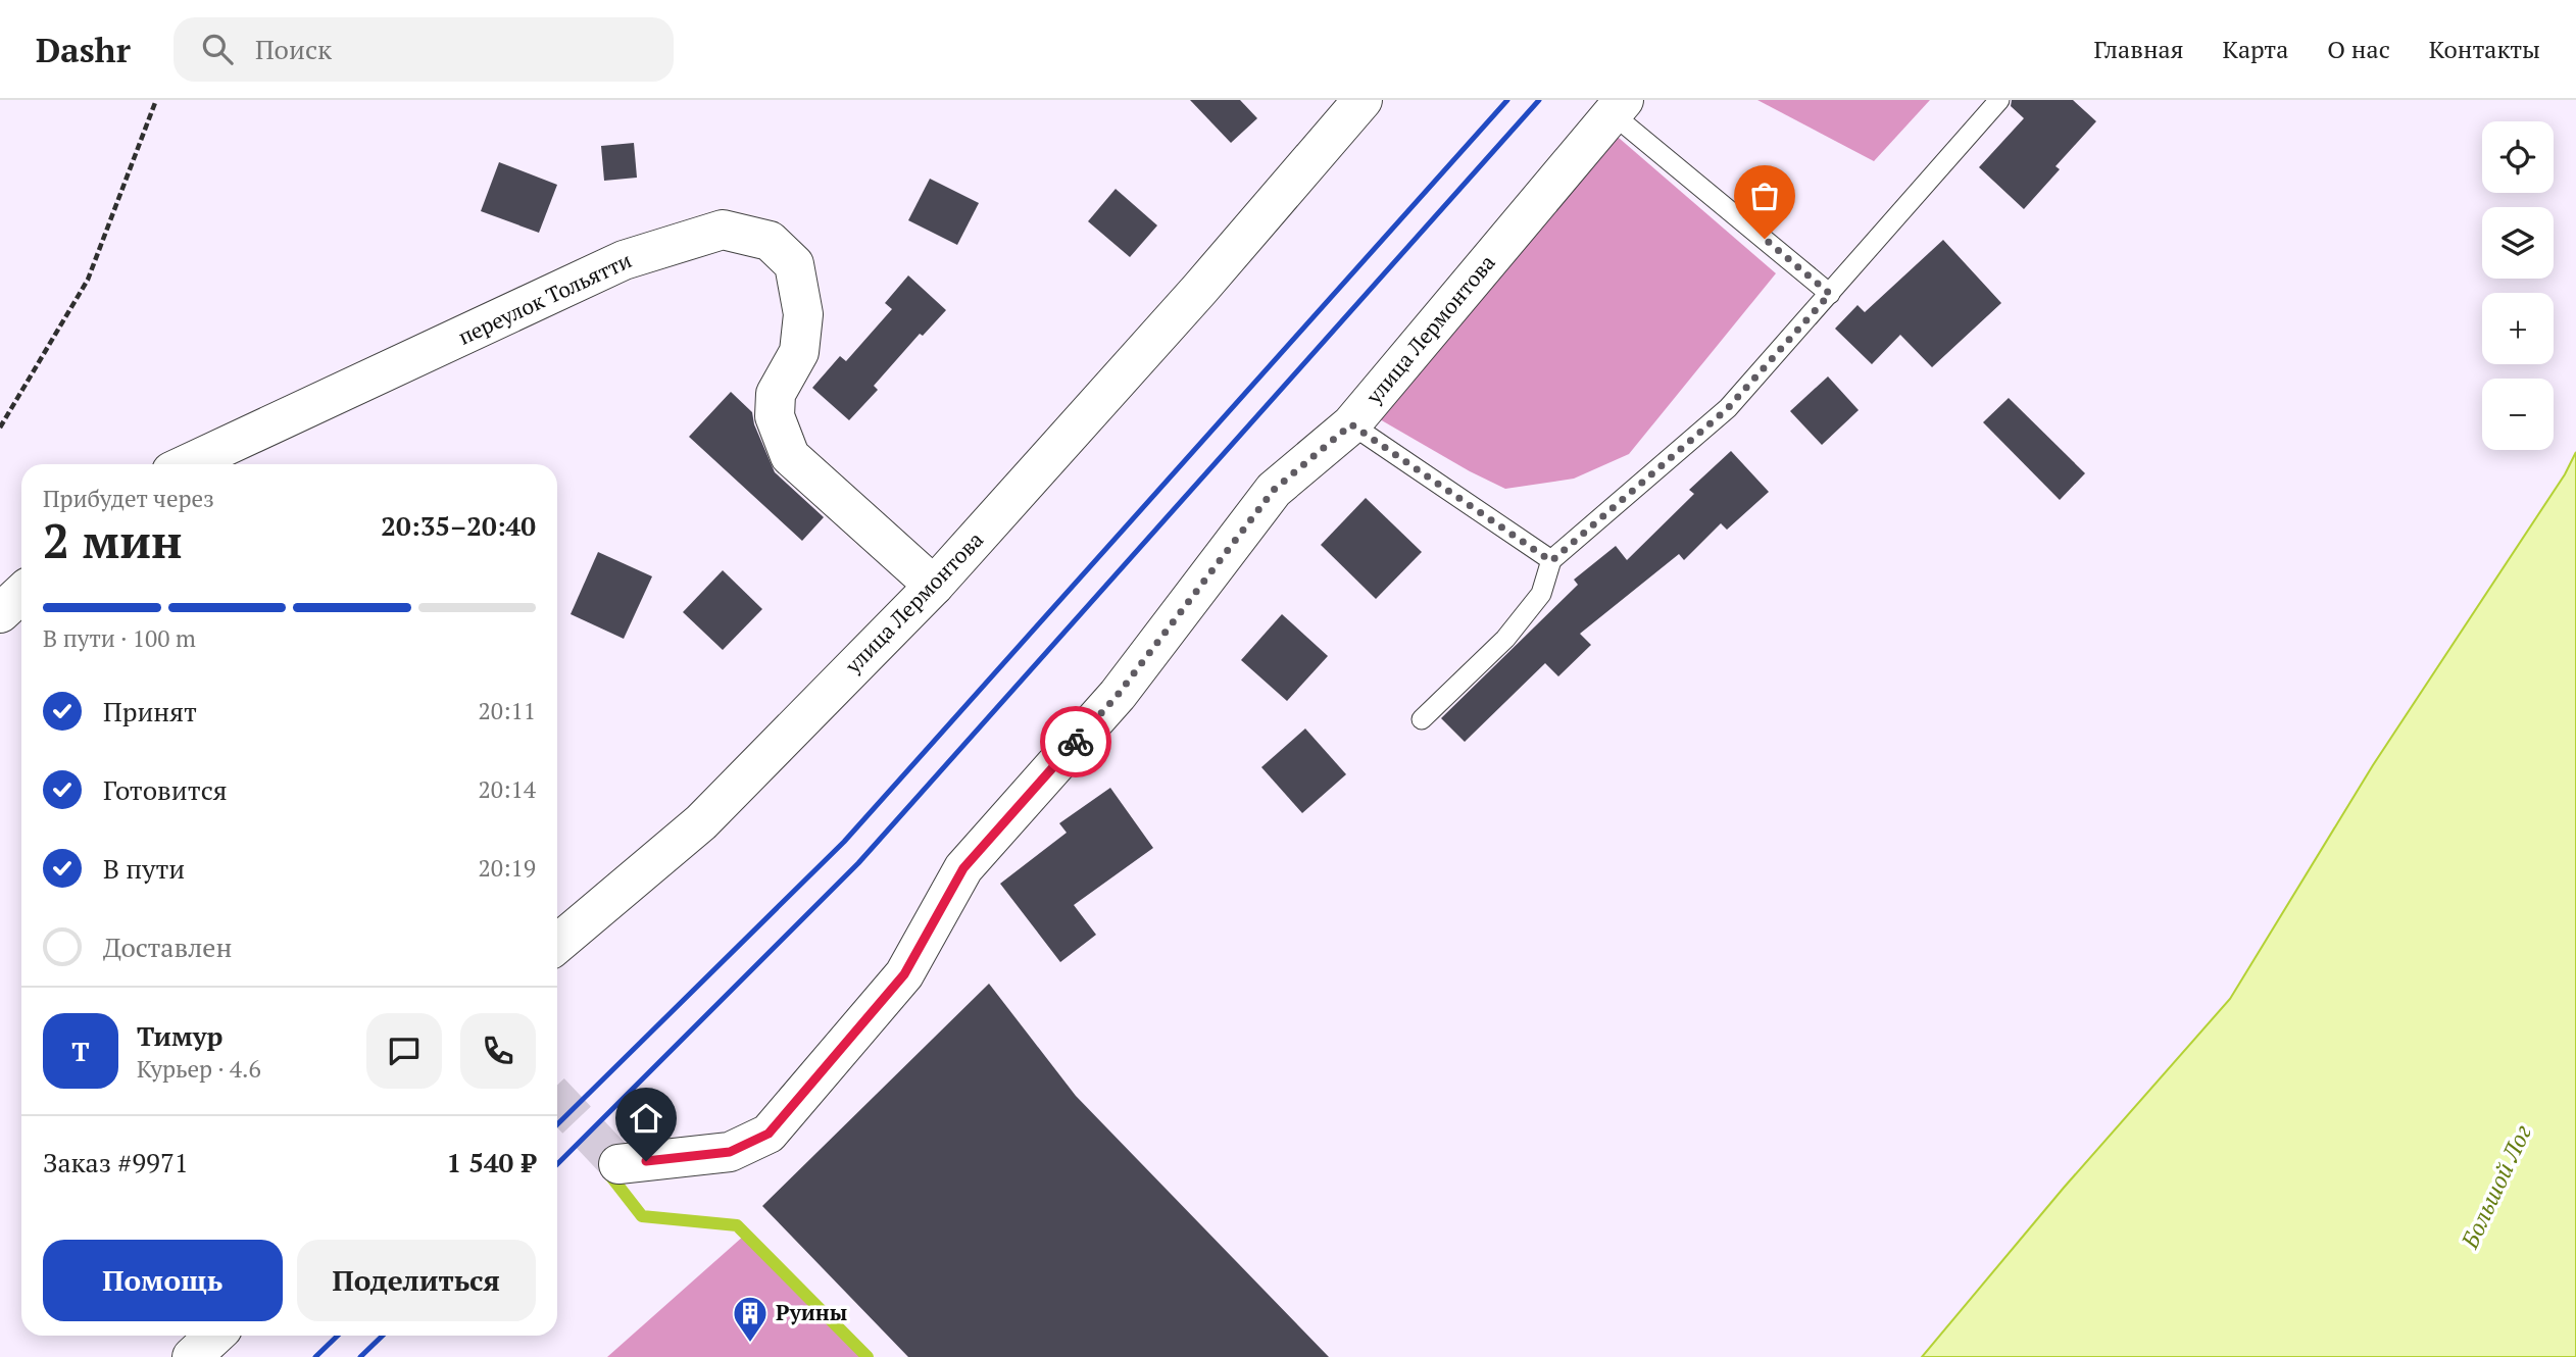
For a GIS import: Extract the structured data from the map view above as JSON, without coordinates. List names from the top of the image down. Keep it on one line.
{"streets":{"street":["переулок Тольятти","улица Лермонтова"]},"crossings":[["переулок Тольятти","улица Лермонтова"]],"water":["Большой Лог"],"places":{"building":["Руины"]},"page":{"header":"Dashr","search":"Поиск","nav":["Главная","Карта","О нас","Контакты"],"map_buttons":["+","−"],"heading":["2 мин","Прибудет через","20:35–20:40"],"panel":["Тимур","Курьер · 4.6","Заказ #9971","1 540 ₽"],"bar":"В пути · 100 m","list":[["Принят","20:11"],["Готовится","20:14"],["В пути","20:19"],"Доставлен"],"round":"Т","buttons":["Помощь","Поделиться"]}}
